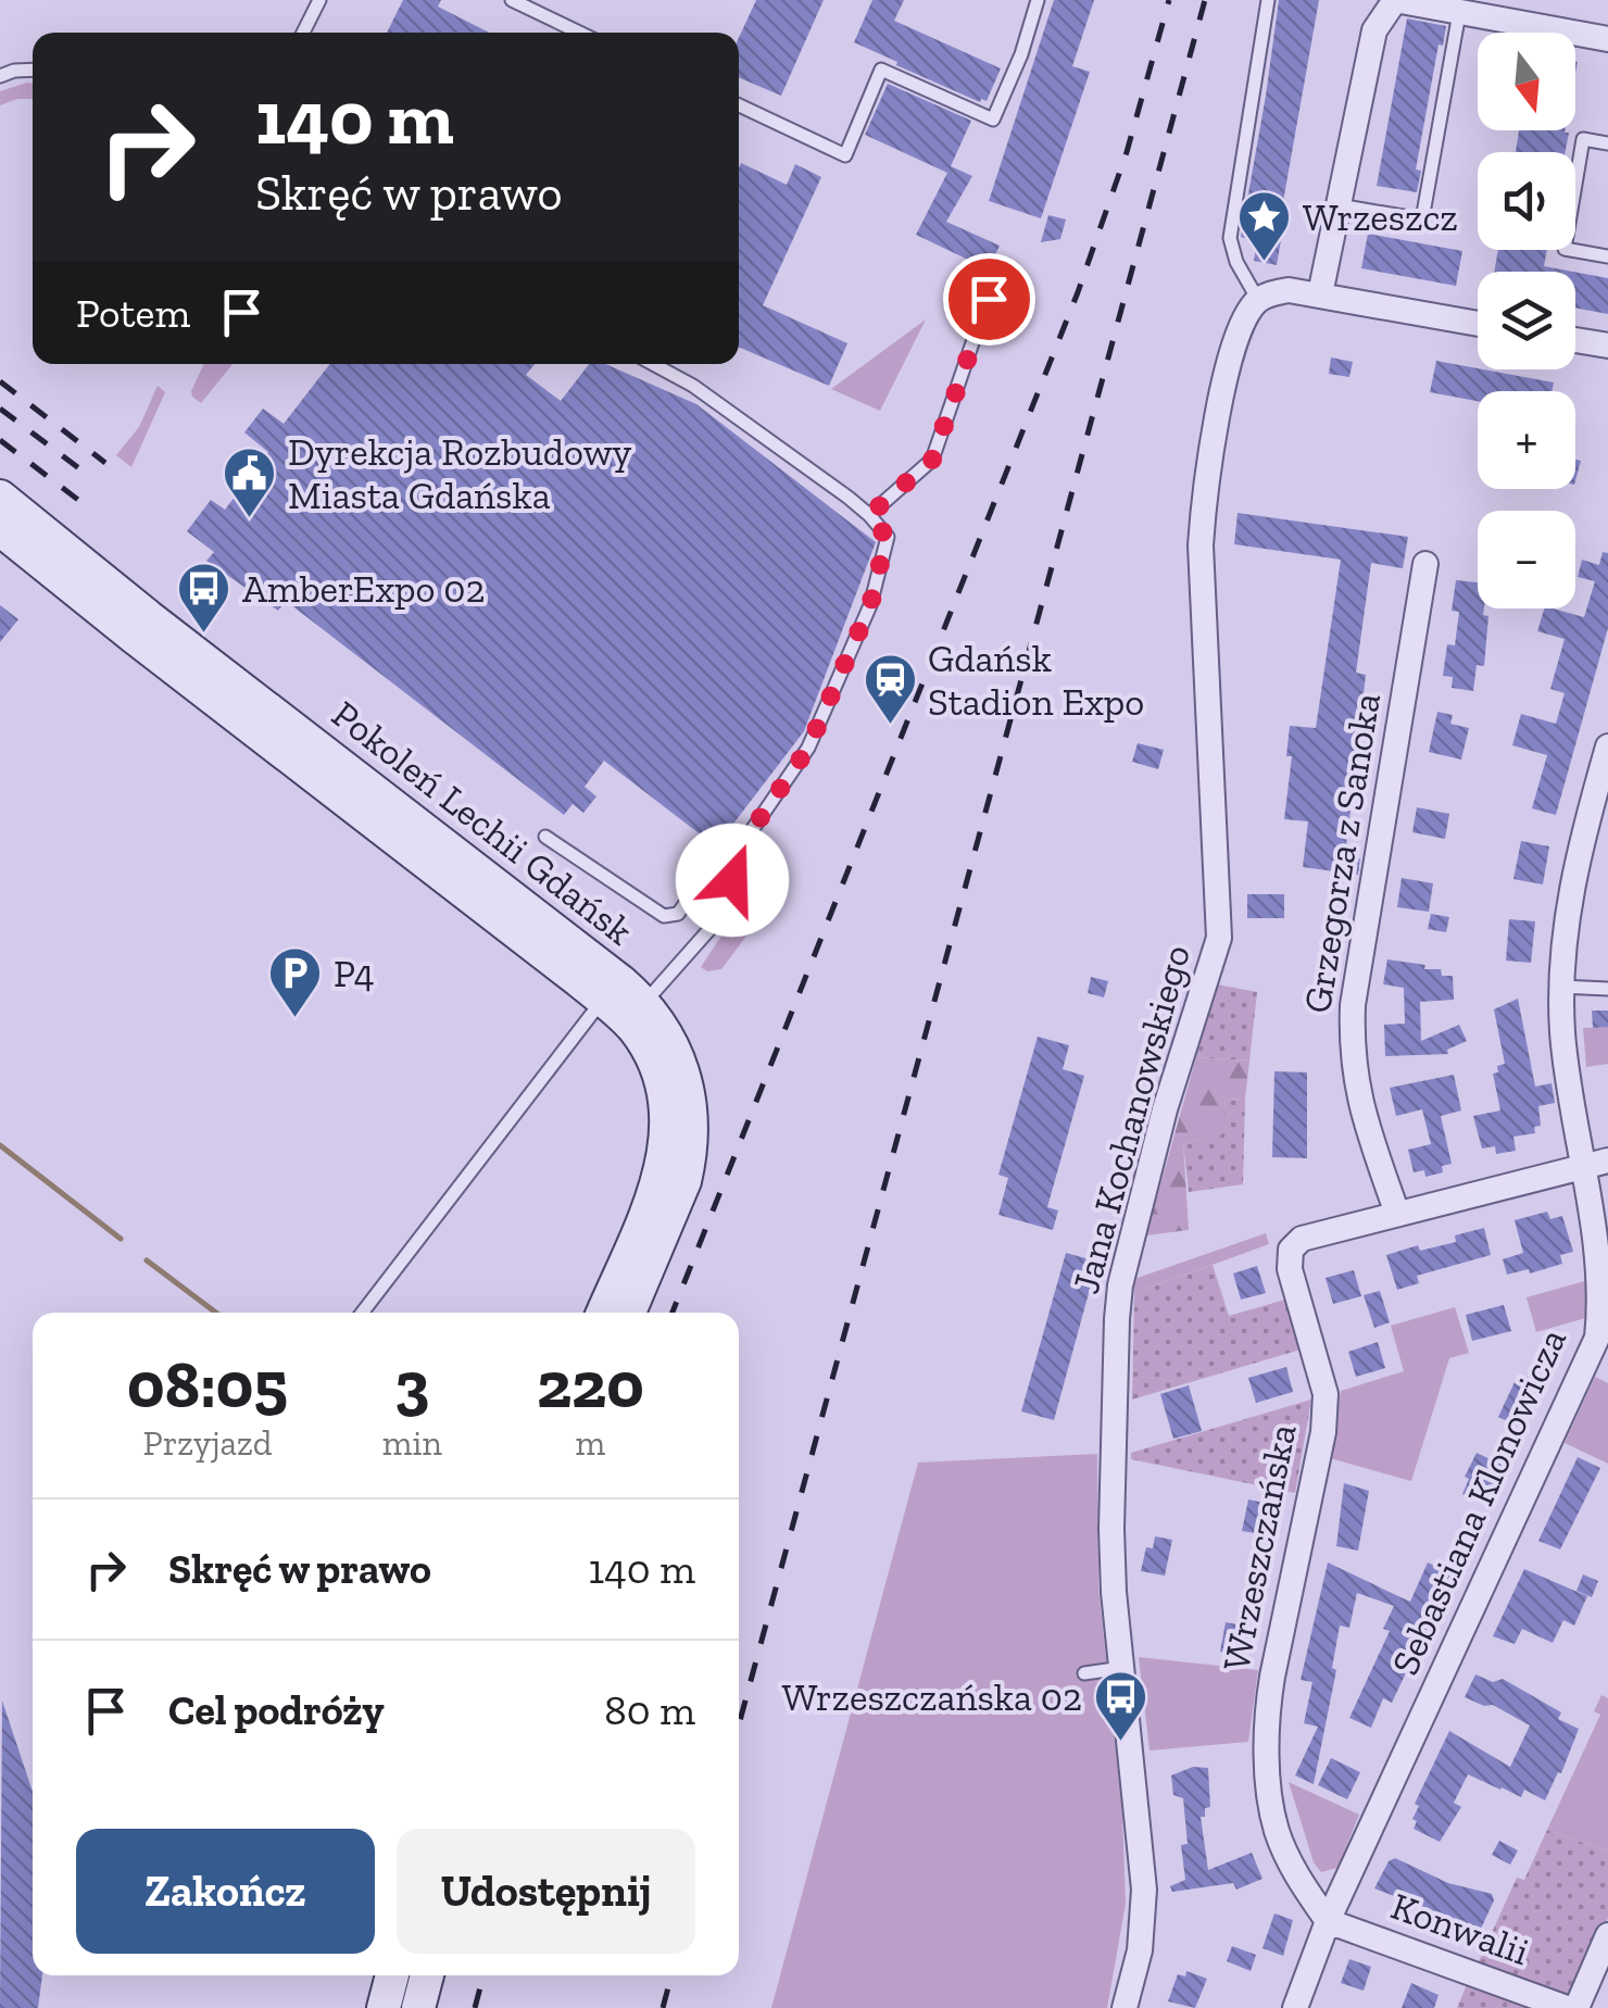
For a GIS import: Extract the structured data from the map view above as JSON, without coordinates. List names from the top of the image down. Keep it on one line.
{"streets":{"street":["Pokoleń Lechii Gdańsk","Grzegorza z Sanoka","Jana Kochanowskiego","Sebastiana Klonowicza","Wrzeszczańska","Konwalii"]},"crossings":[["Grzegorza z Sanoka","Wrzeszczańska"],["Sebastiana Klonowicza","Wrzeszczańska"],["Sebastiana Klonowicza","Konwalii"],["Wrzeszczańska","Konwalii"]],"places":{"place":["Wrzeszcz"],"public building":["Dyrekcja Rozbudowy Miasta Gdańska"],"bus stop":["AmberExpo 02","Wrzeszczańska 02"],"station":["Gdańsk Stadion Expo"],"parking":["P4"]},"north":"bottom","page":{"map_buttons":["+","−"],"turn":["140 m","Skręć w prawo"],"then":"Potem","eta":["08:05","Przyjazd","3","min","220","m"],"list":[{"name":"Skręć w prawo","value":"140 m"},{"name":"Cel podróży","value":"80 m"}],"buttons":["Zakończ","Udostępnij"]}}
